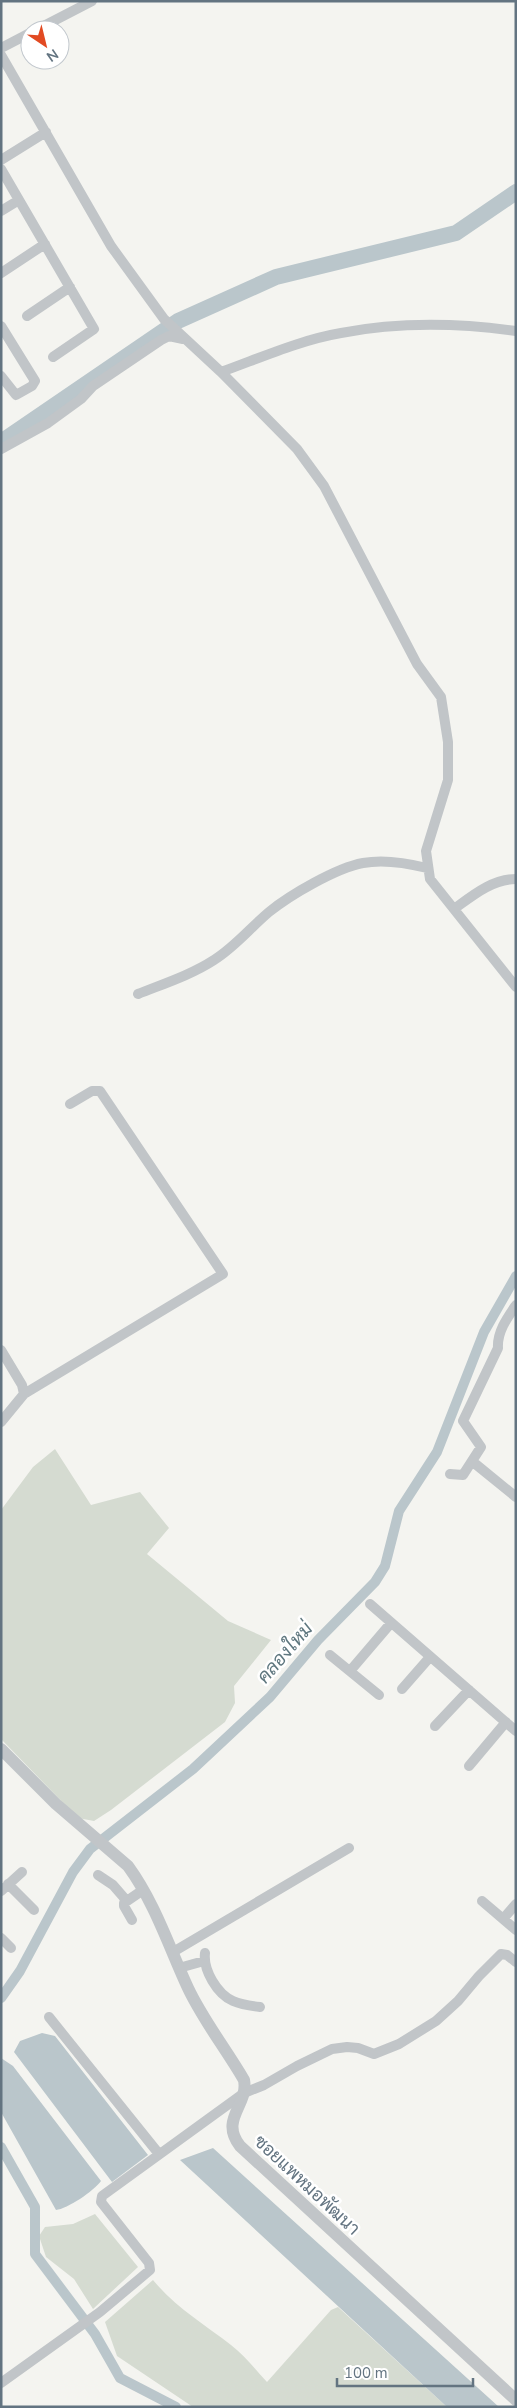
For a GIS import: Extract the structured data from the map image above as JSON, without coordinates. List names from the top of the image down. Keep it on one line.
{"streets":{"street":["ซอยแพหมอพัฒนา"]},"water":["คลองใหม่"],"scale_bar":"100 m","north":"bottom right"}
